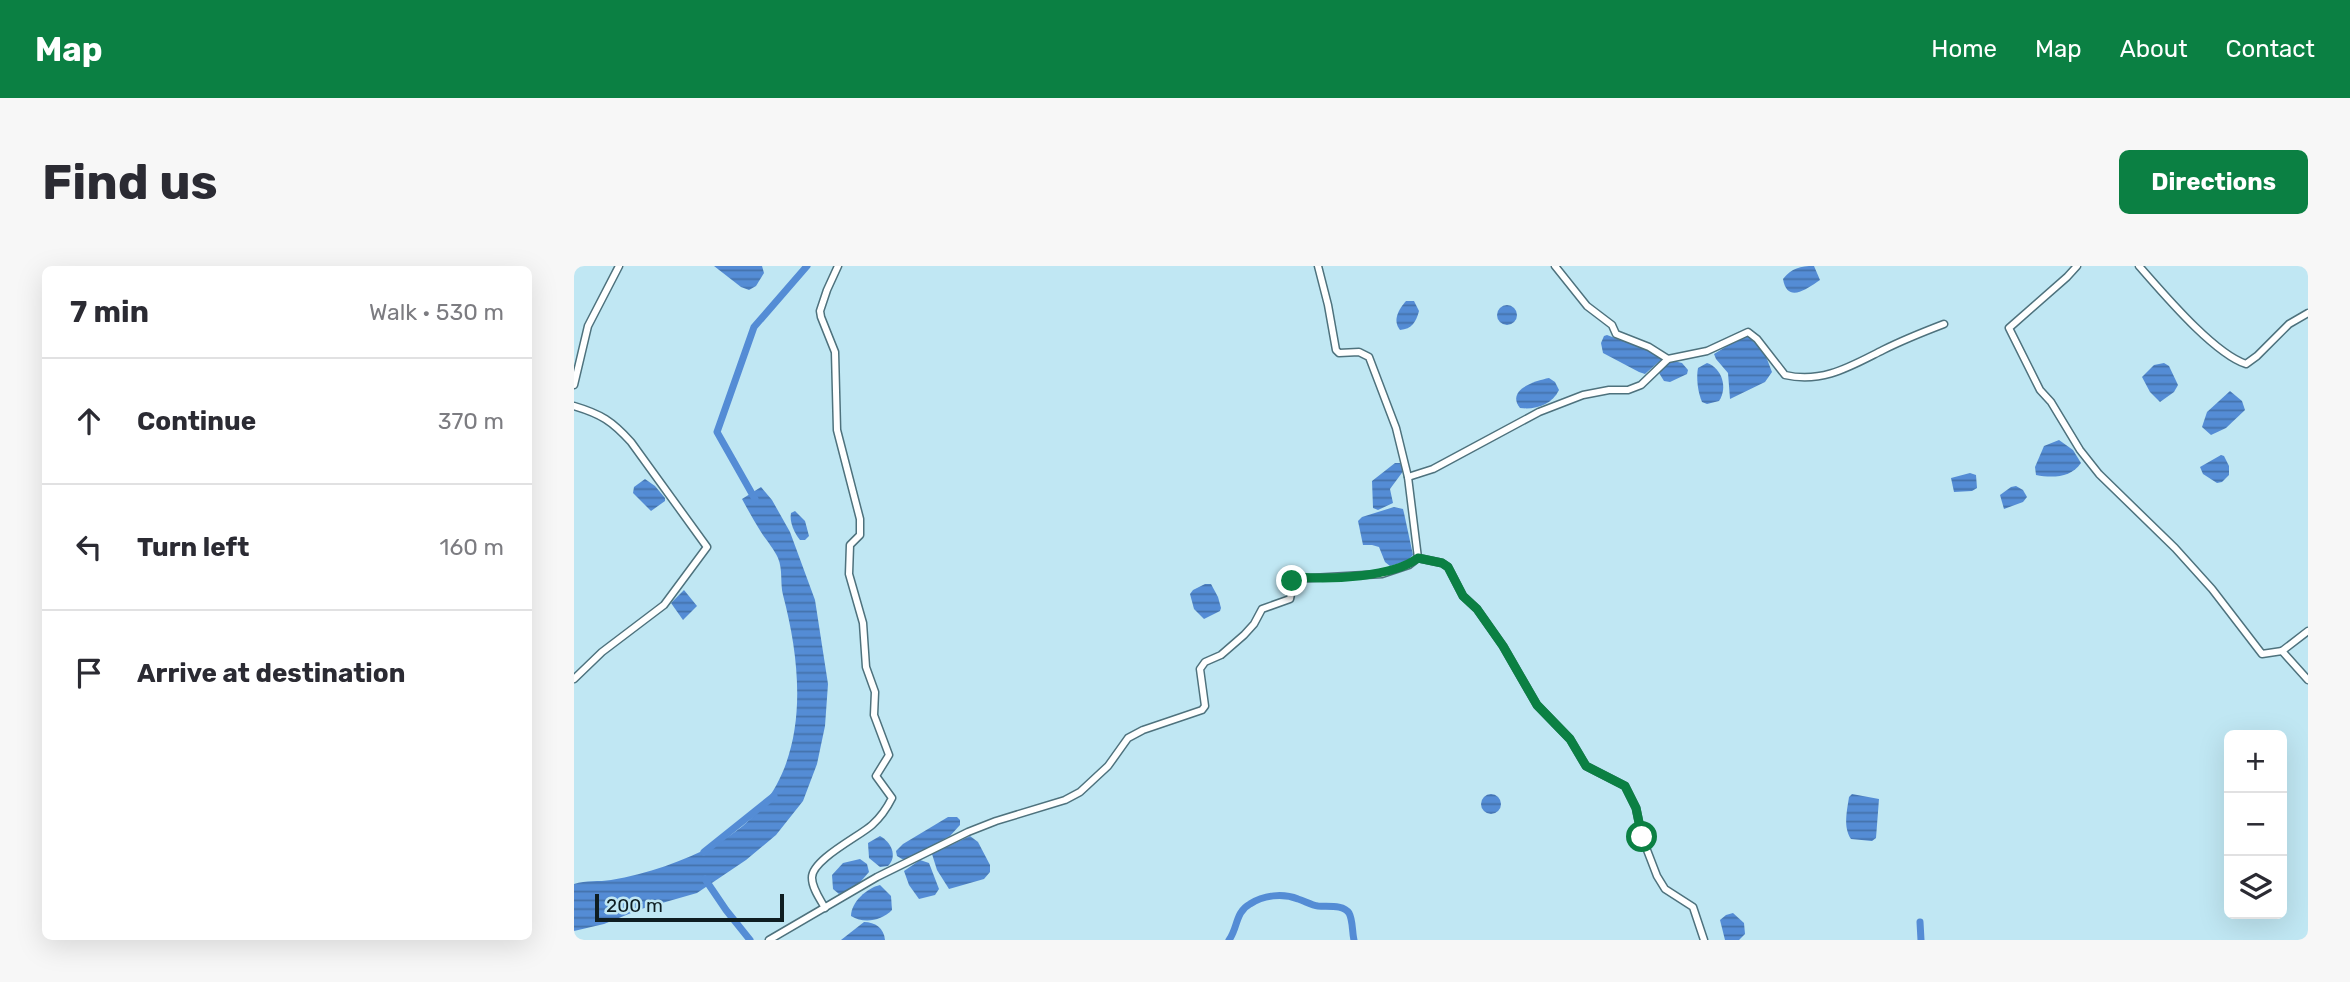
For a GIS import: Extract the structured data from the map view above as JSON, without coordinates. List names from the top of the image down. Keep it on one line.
{"scale_bar":"200 m","page":{"header":"Map","nav":["Home","Map","About","Contact"],"buttons":"Directions","title":"Find us","heading":["7 min","Walk · 530 m"],"list":[["Continue","370 m"],["Turn left","160 m"],"Arrive at destination"],"map_buttons":["+","−"],"scale":"200 m"}}
